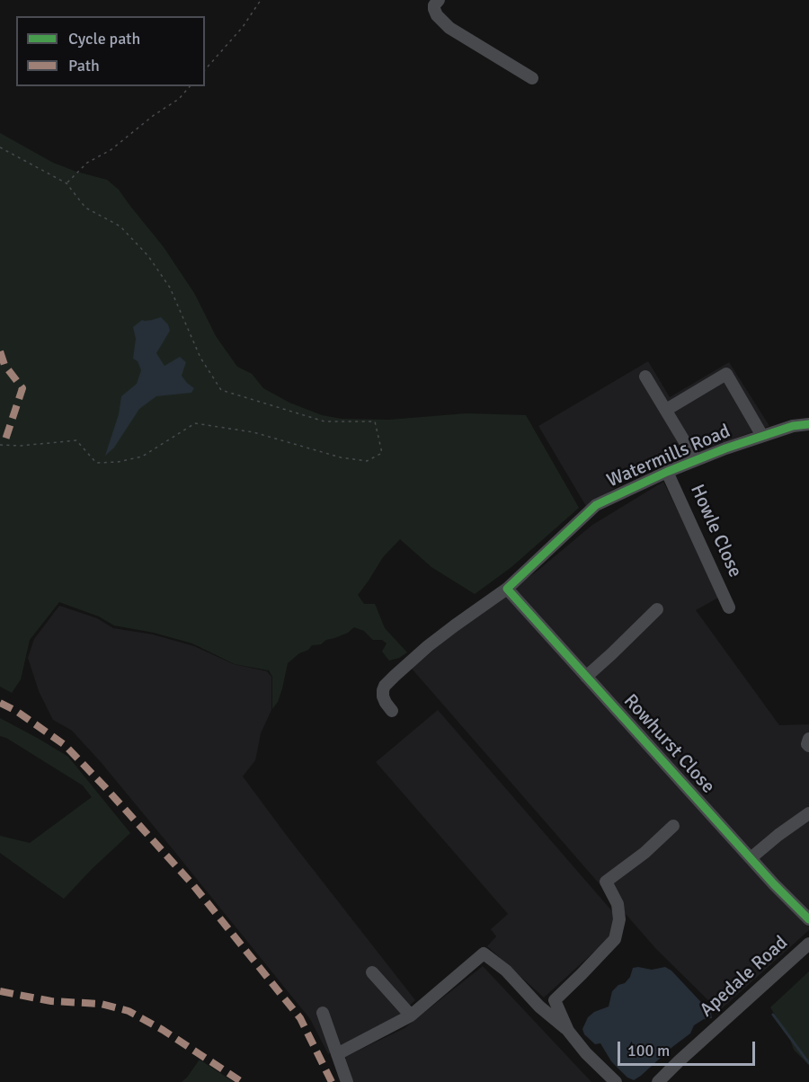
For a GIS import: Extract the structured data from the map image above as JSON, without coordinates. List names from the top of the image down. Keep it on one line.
{"streets":{"street":["Watermills Road","Howle Close","Rowhurst Close","Apedale Road"]},"crossings":[["Watermills Road","Howle Close"],["Watermills Road","Rowhurst Close"]],"legend":["Cycle path","Path"],"scale_bar":"100 m"}
